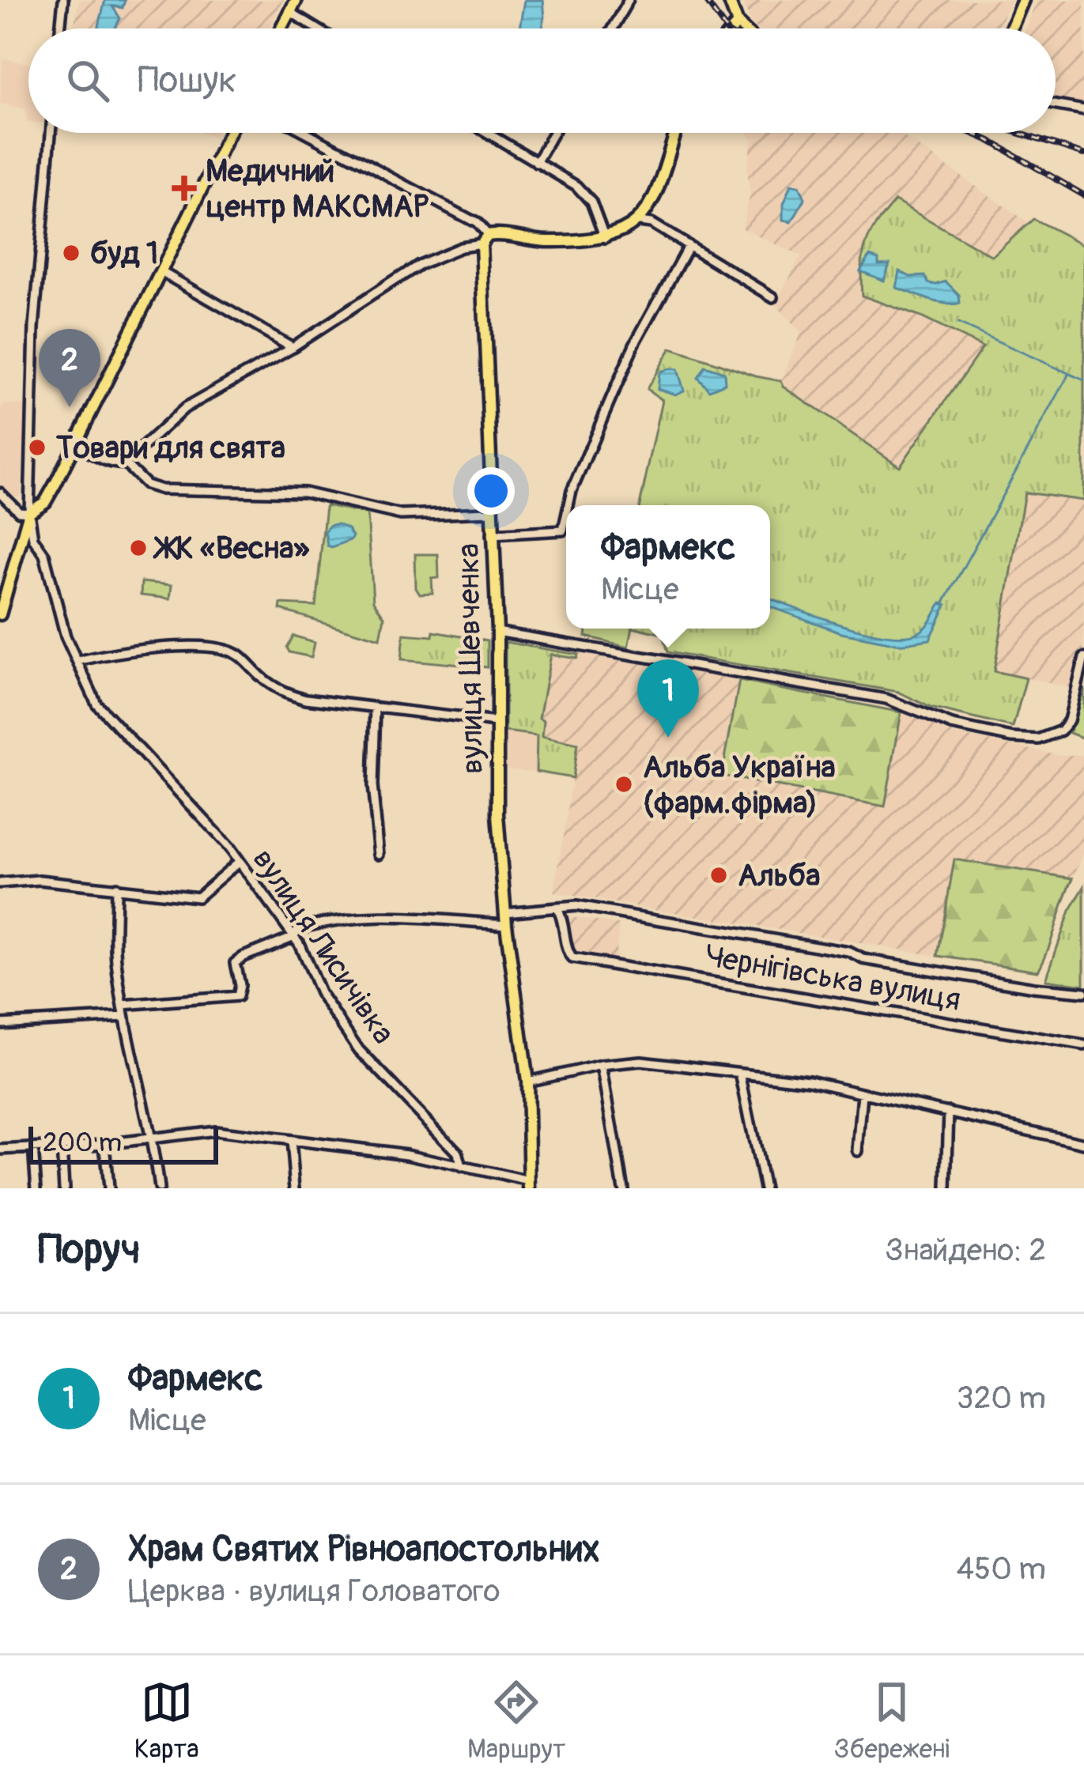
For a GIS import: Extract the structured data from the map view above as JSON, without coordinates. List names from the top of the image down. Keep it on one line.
{"streets":{"main road":["вулиця Шевченка"],"street":["вулиця Лисичівка","Чернігівська вулиця"]},"places":{"health":["Медичний центр МАКСМАР"],"other":["буд 1","Товари для свята","ЖК «Весна»","Альба Україна (фарм.фірма)","Альба"]},"scale_bar":"200 m","page":{"search":"Пошук","pins":["2","1"],"popup":["Фармекс","Місце"],"scale":"200 m","heading":["Поруч","Знайдено: 2"],"list":[{"mark":"1","name":"Фармекс","note":"Місце","value":"320 m"},{"mark":"2","name":"Храм Святих Рівноапостольних","note":"Церква · вулиця Головатого","value":"450 m"}],"nav":["Карта","Маршрут","Збережені"]}}
